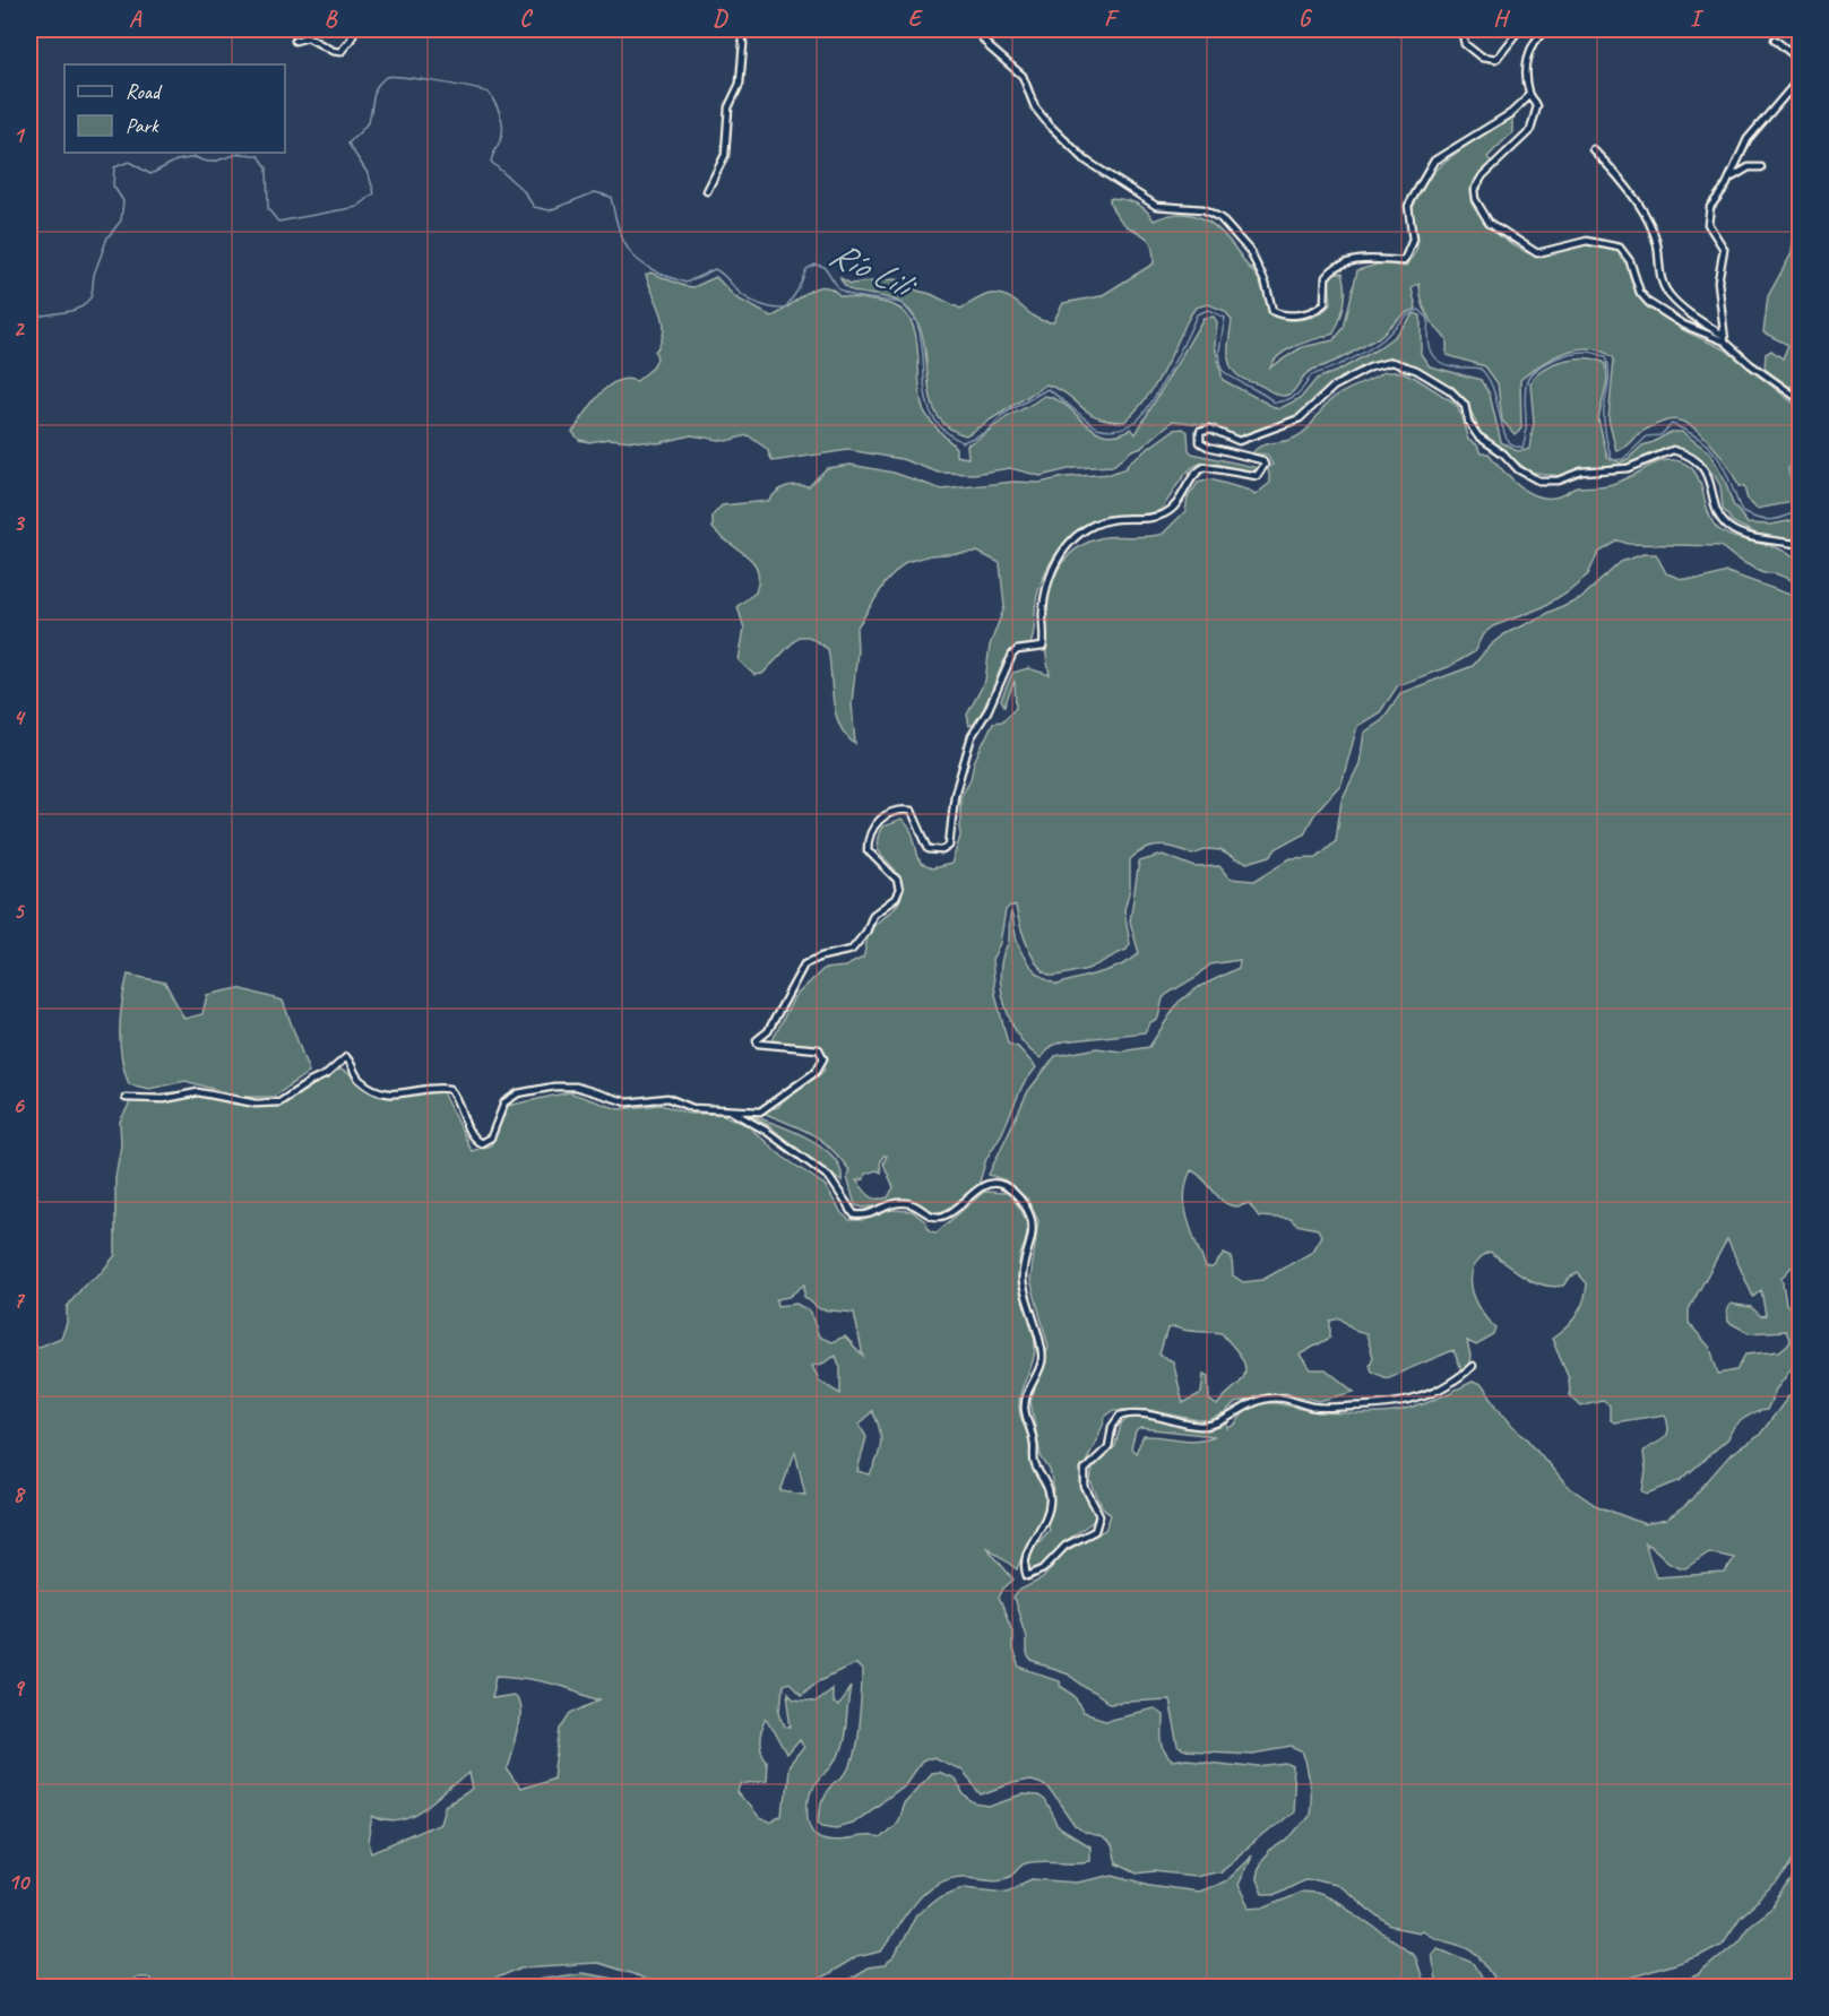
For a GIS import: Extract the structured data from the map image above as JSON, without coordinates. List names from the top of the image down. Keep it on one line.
{"water":["Río Lili"],"legend":["Road","Park"],"grid":{"columns":["A","B","C","D","E","F","G","H","I"],"rows":["1","2","3","4","5","6","7","8","9","10"]}}
